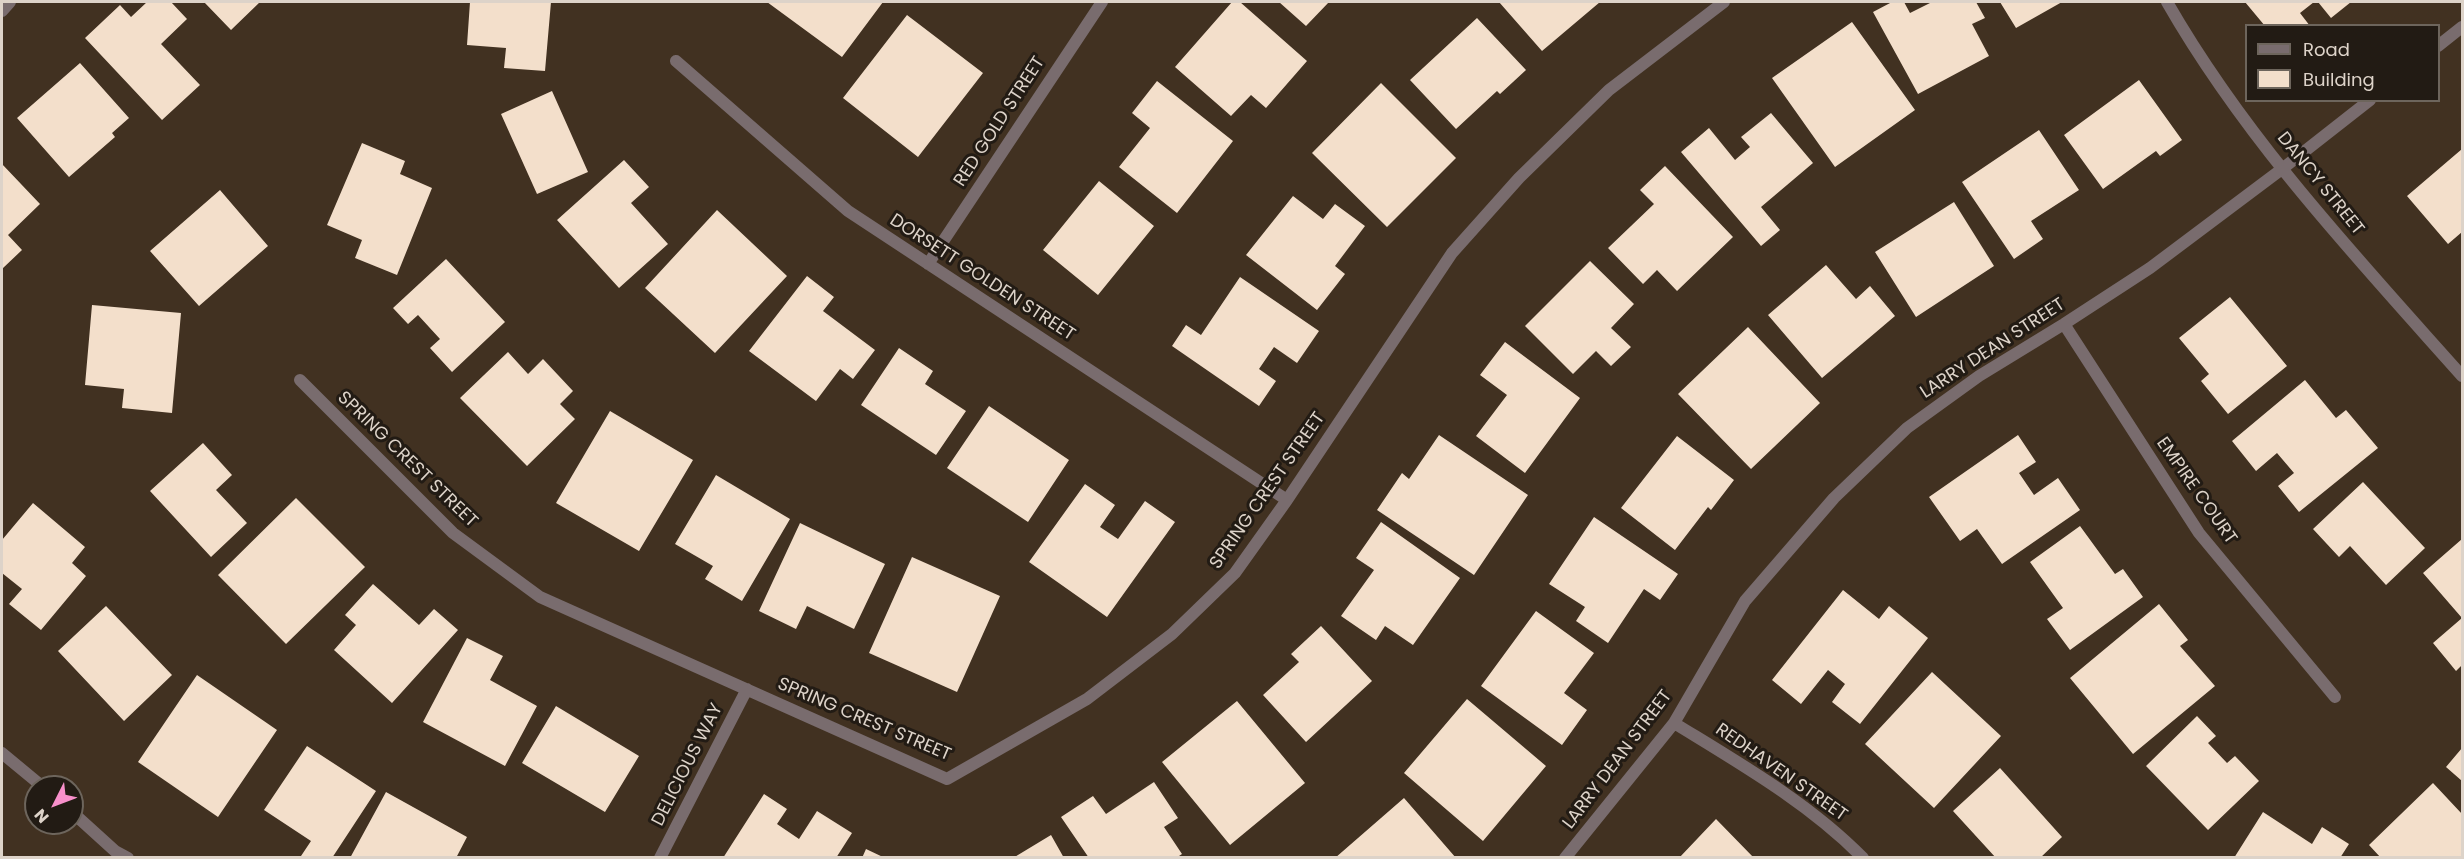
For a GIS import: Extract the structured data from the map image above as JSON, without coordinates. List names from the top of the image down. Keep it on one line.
{"streets":{"street":["RED GOLD STREET","DANCY STREET","DORSETT GOLDEN STREET","LARRY DEAN STREET","SPRING CREST STREET","EMPIRE COURT","DELICIOUS WAY","REDHAVEN STREET"]},"crossings":[["RED GOLD STREET","DORSETT GOLDEN STREET"],["DANCY STREET","LARRY DEAN STREET"],["DORSETT GOLDEN STREET","SPRING CREST STREET"],["LARRY DEAN STREET","EMPIRE COURT"],["LARRY DEAN STREET","REDHAVEN STREET"],["SPRING CREST STREET","DELICIOUS WAY"]],"legend":["Road","Building"],"north":"bottom left"}
